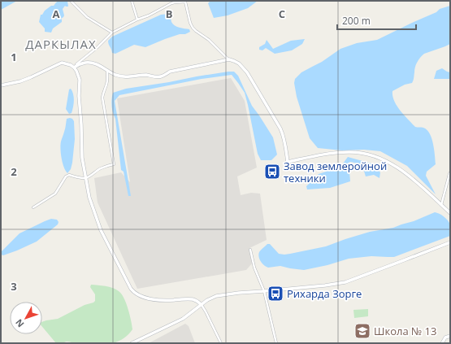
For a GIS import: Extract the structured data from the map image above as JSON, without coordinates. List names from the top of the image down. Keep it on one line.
{"districts":["ДАРКЫЛАХ"],"places":{"bus stop":["Завод землеройной техники","Рихарда Зорге"],"school or university":["Школа № 13"]},"scale_bar":"200 m","north":"bottom left","grid":{"columns":["A","B","C"],"rows":["1","2","3"]}}
